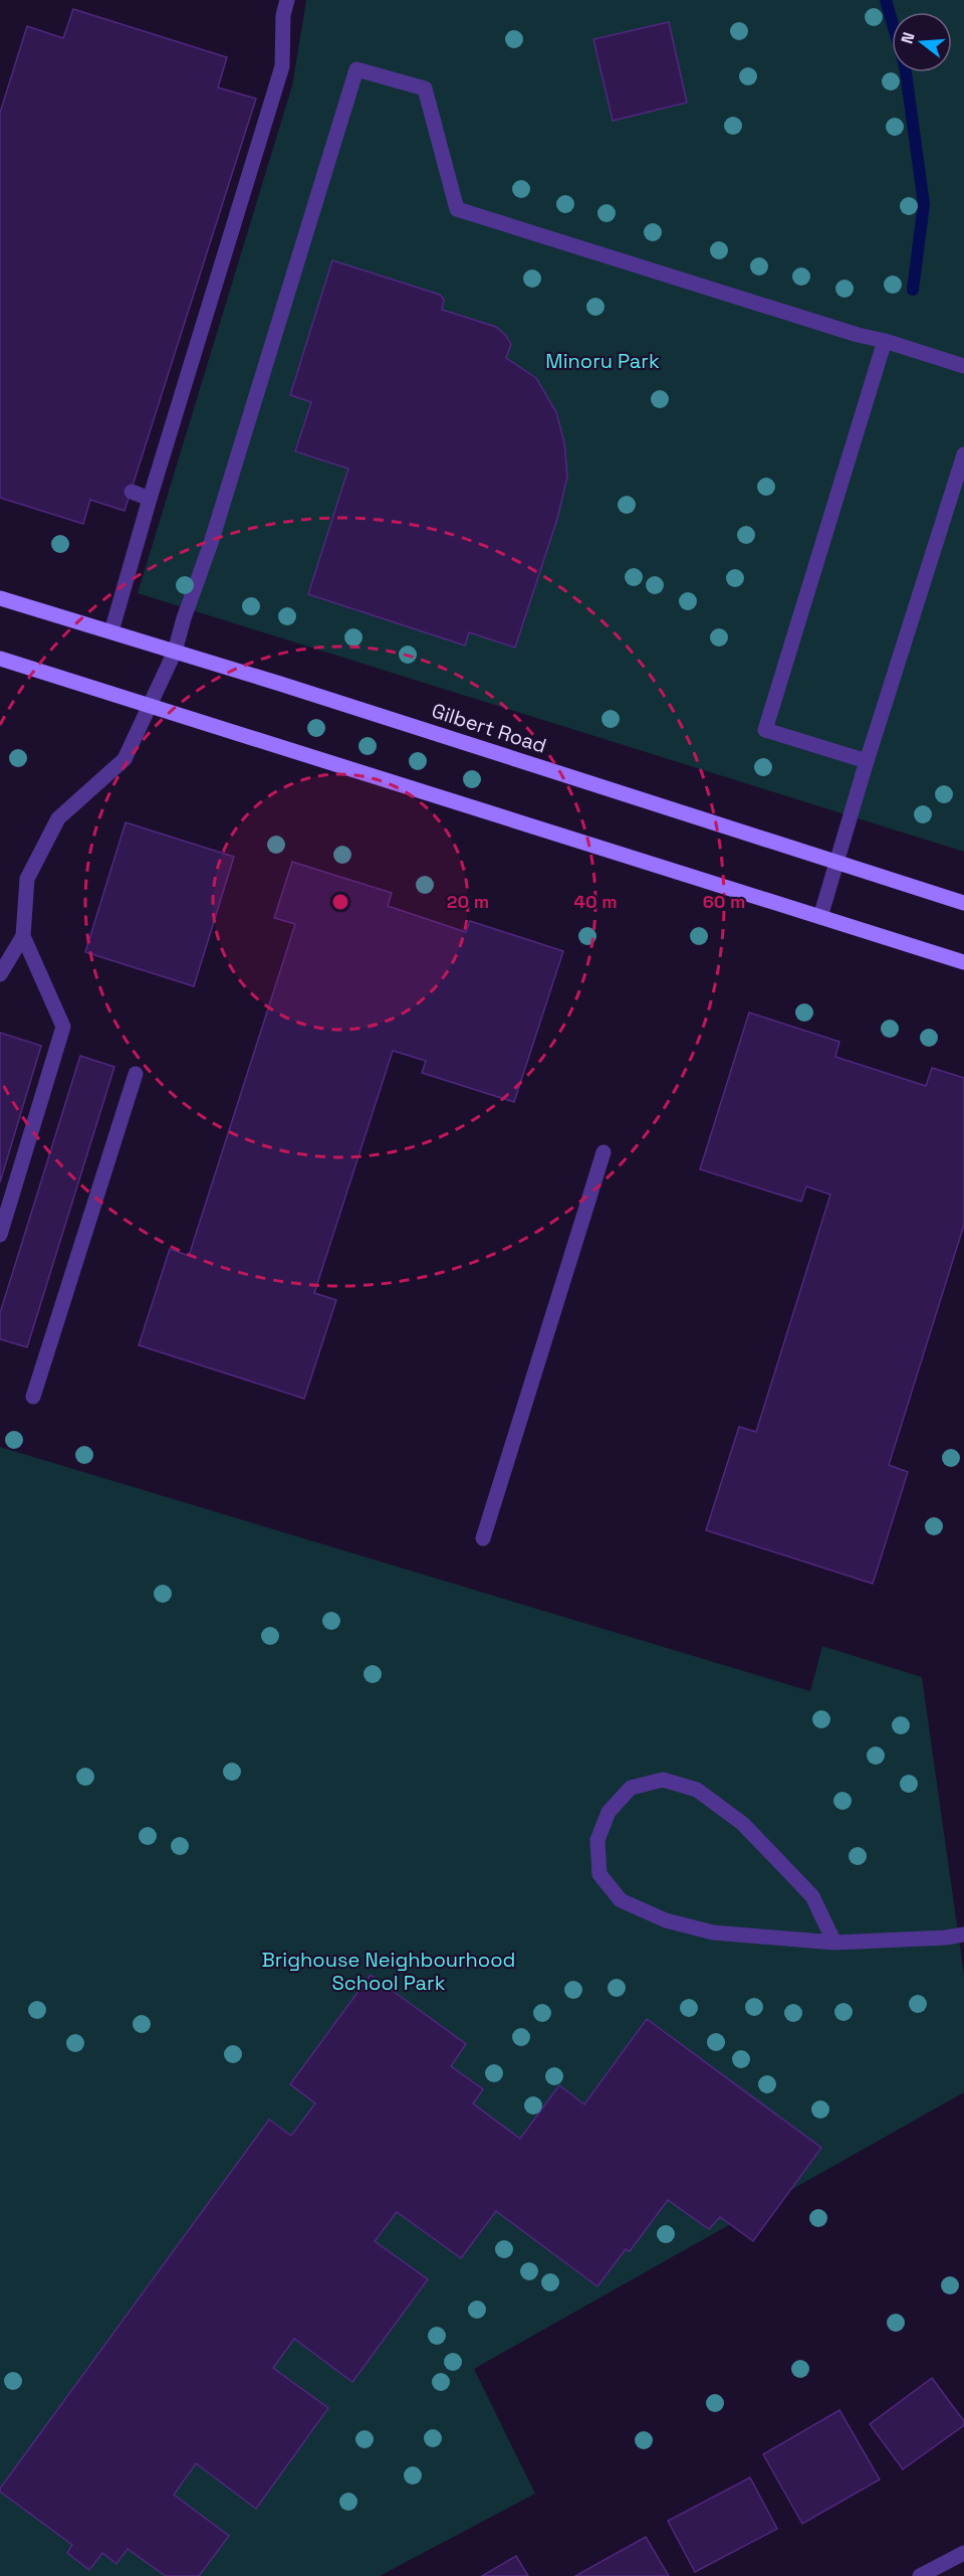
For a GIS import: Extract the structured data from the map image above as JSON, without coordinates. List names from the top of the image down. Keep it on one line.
{"streets":{"main road":["Gilbert Road"]},"parks":["Minoru Park","Brighouse Neighbourhood School Park"],"north":"left","rings":["20 m","40 m","60 m"]}
